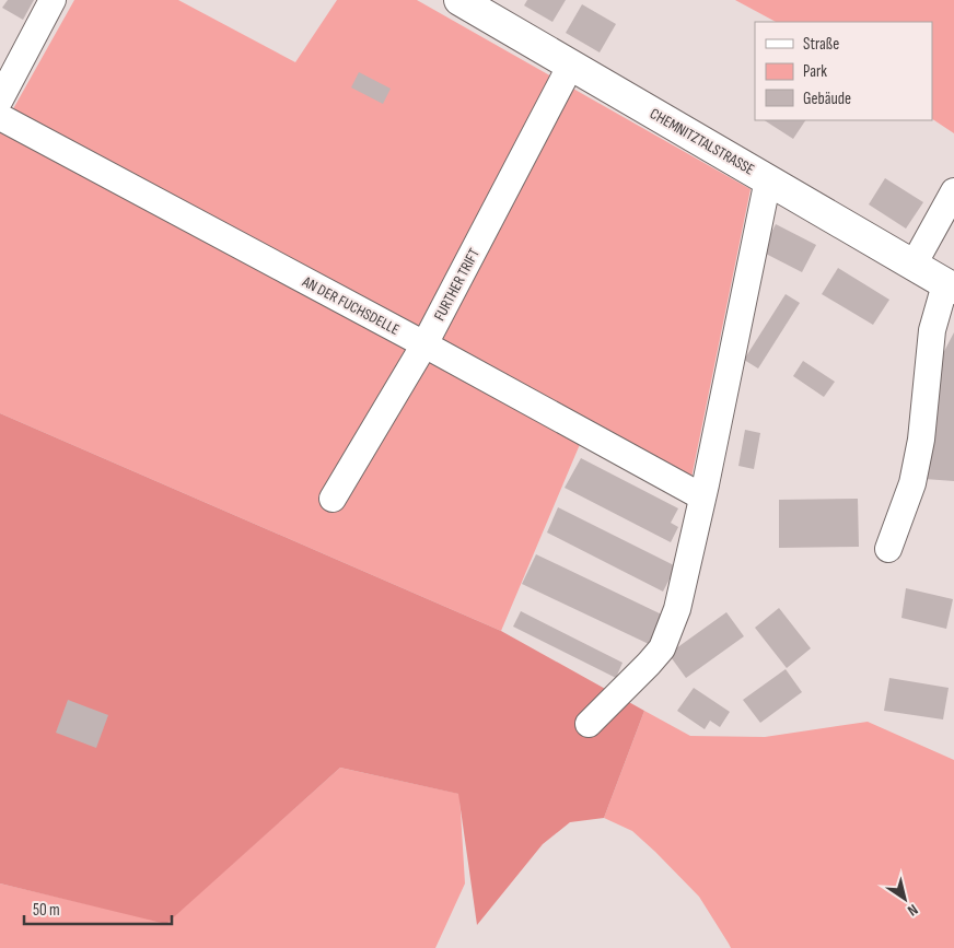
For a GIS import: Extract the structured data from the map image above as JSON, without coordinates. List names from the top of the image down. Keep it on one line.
{"streets":{"main road":["CHEMNITZTALSTRASSE"],"street":["FURTHER TRIFT","AN DER FUCHSDELLE"]},"crossings":[["CHEMNITZTALSTRASSE","FURTHER TRIFT"],["FURTHER TRIFT","AN DER FUCHSDELLE"]],"legend":["Straße","Park","Gebäude"],"scale_bar":"50 m","north":"bottom right"}
